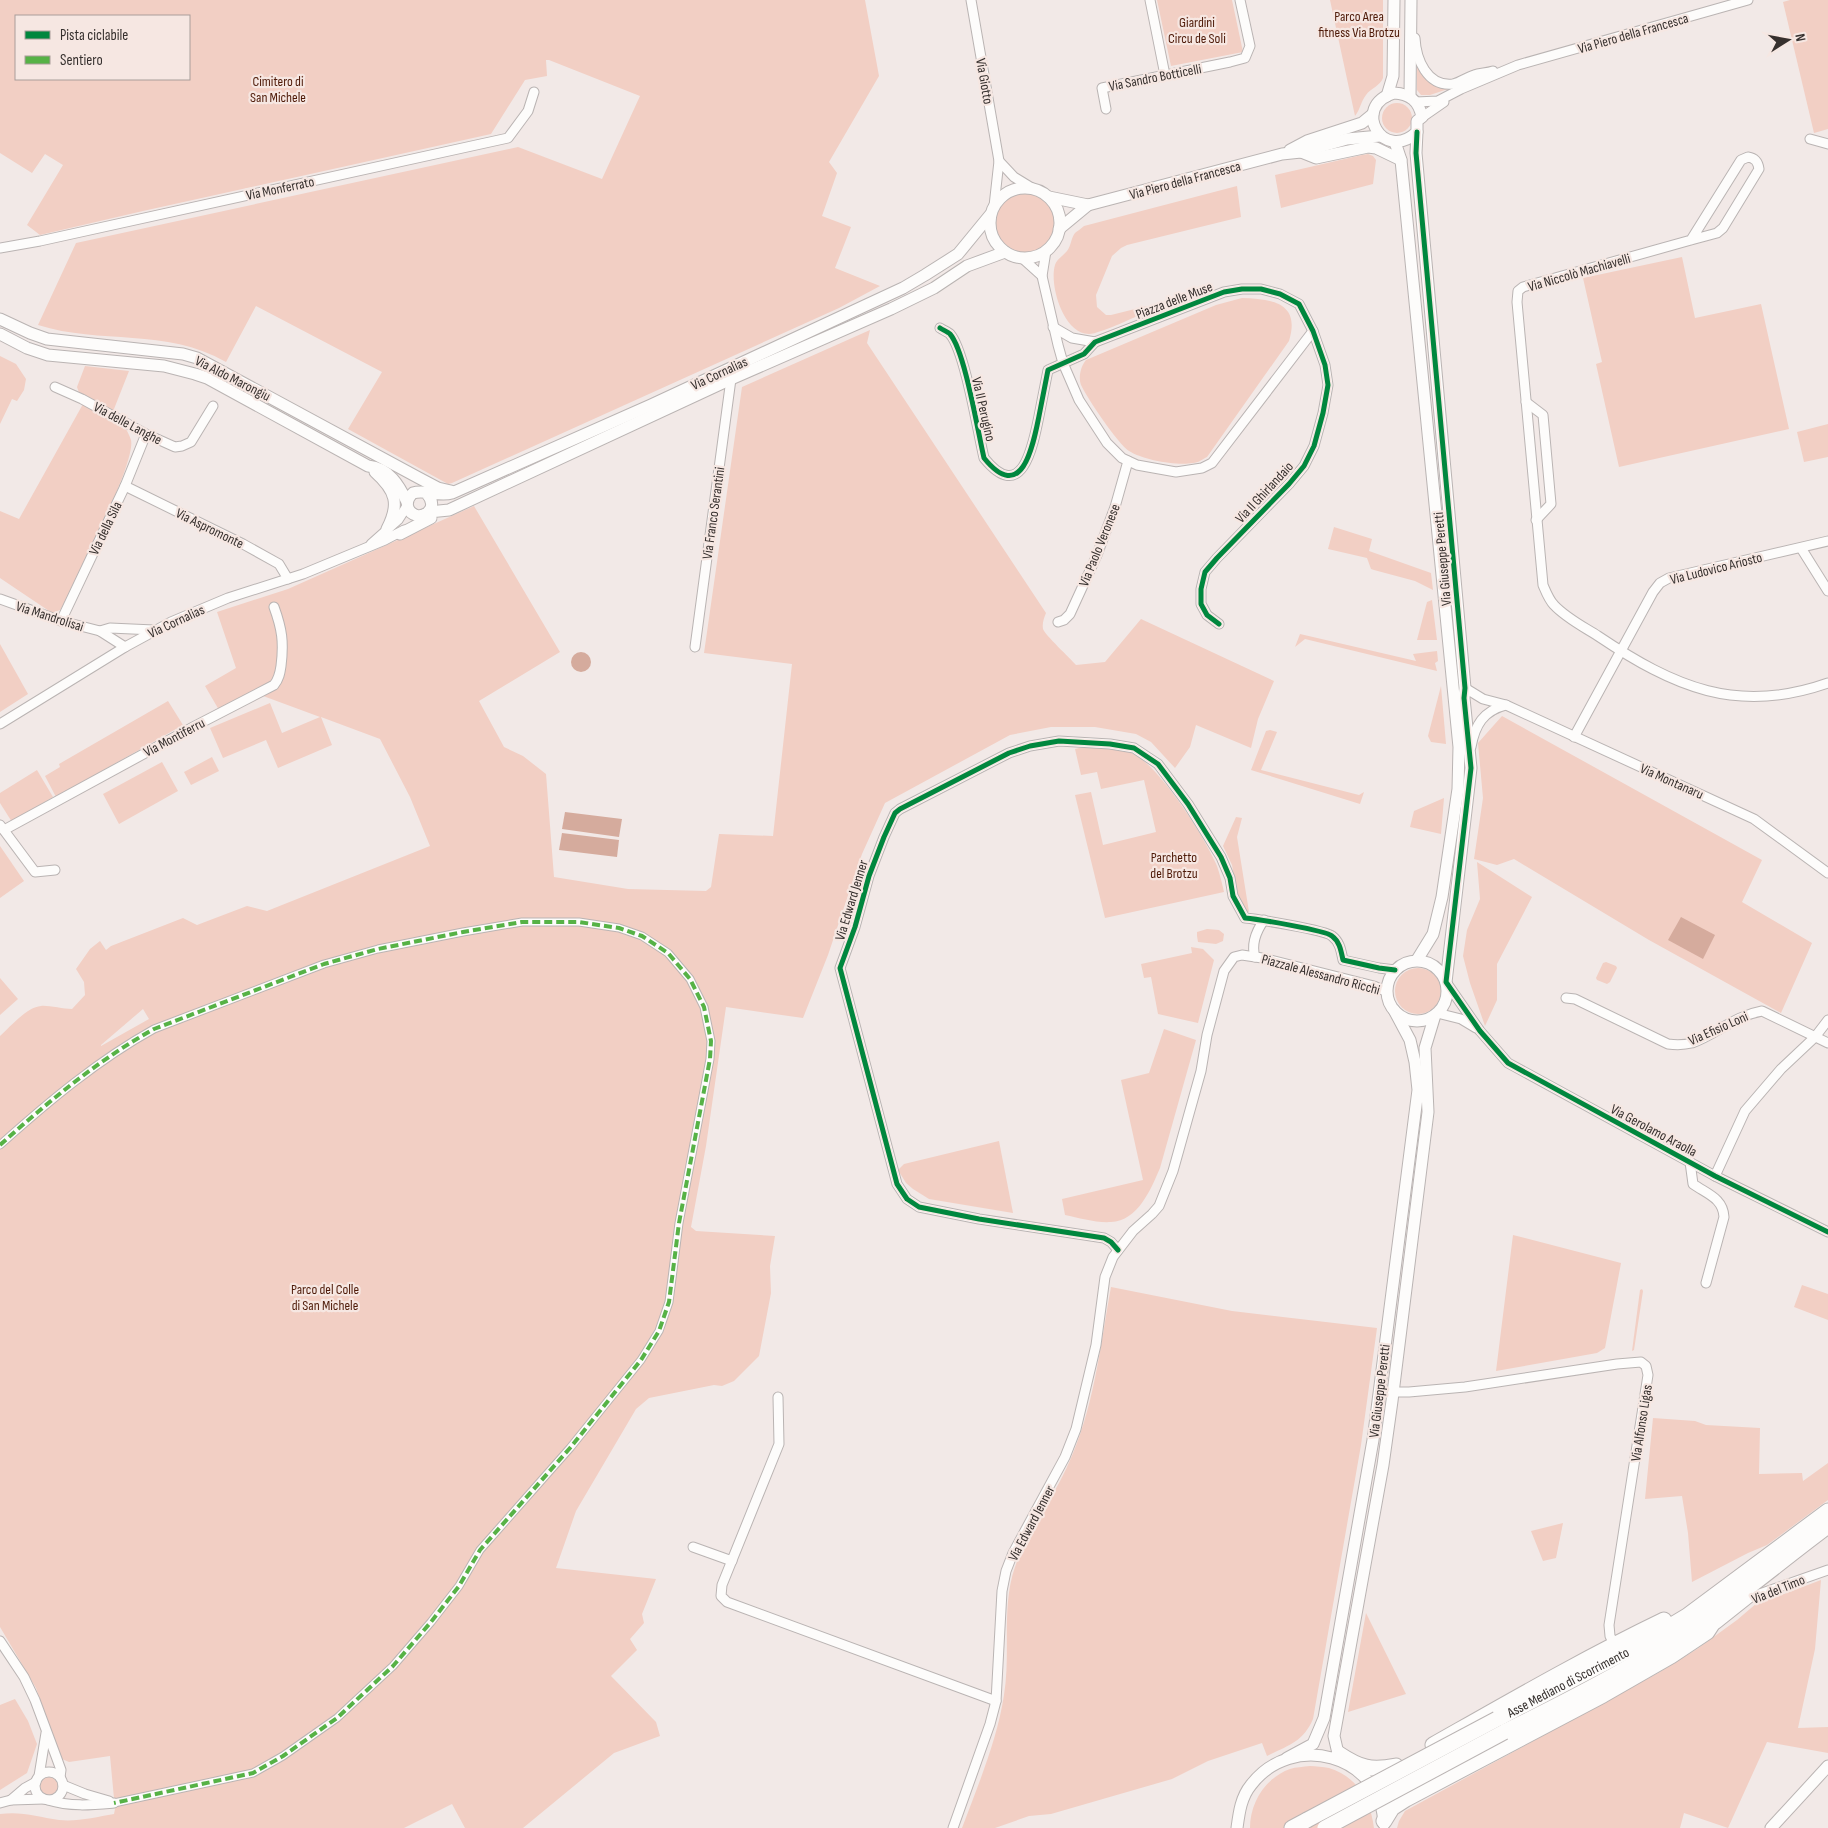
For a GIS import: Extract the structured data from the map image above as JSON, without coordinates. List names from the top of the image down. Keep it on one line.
{"streets":{"highway":["Asse Mediano di Scorrimento"],"street":["Via Piero della Francesca","Via Sandro Botticelli","Via Giotto","Via Monferrato","Via Niccolò Machiavelli","Piazza delle Muse","Via Cornalias","Via Aldo Marongiu","Via Il Perugino","Via delle Langhe","Via Il Ghirlandaio","Via Franco Serantini","Via della Sila","Via Aspromonte","Via Paolo Veronese","Via Giuseppe Peretti","Via Ludovico Ariosto","Via Mandrolisai","Via Montiferru","Via Montanaru","Via Edward Jenner","Piazzale Alessandro Ricchi","Via Efisio Loni","Via Gerolamo Araolla","Via Alfonso Ligas","Via del Timo"]},"crossings":[["Via Piero della Francesca","Via Giotto"],["Via Piero della Francesca","Via Cornalias"],["Via Piero della Francesca","Via Giuseppe Peretti"],["Via Giotto","Via Cornalias"],["Via Niccolò Machiavelli","Via Ludovico Ariosto"],["Piazza delle Muse","Via Il Perugino"],["Piazza delle Muse","Via Il Ghirlandaio"],["Via Cornalias","Via Aldo Marongiu"],["Via Cornalias","Via Franco Serantini"],["Via Cornalias","Via Aspromonte"],["Via Cornalias","Via Mandrolisai"],["Via delle Langhe","Via della Sila"],["Via della Sila","Via Aspromonte"],["Via della Sila","Via Mandrolisai"],["Via Giuseppe Peretti","Via Montanaru"],["Via Giuseppe Peretti","Piazzale Alessandro Ricchi"],["Via Giuseppe Peretti","Via Alfonso Ligas"],["Via Ludovico Ariosto","Via Montanaru"],["Via Edward Jenner","Piazzale Alessandro Ricchi"]],"parks":["Parco Area fitness Via Brotzu","Giardini Circu de Soli","Cimitero di San Michele","Parchetto del Brotzu","Parco del Colle di San Michele"],"legend":["Pista ciclabile","Sentiero"],"north":"right"}
